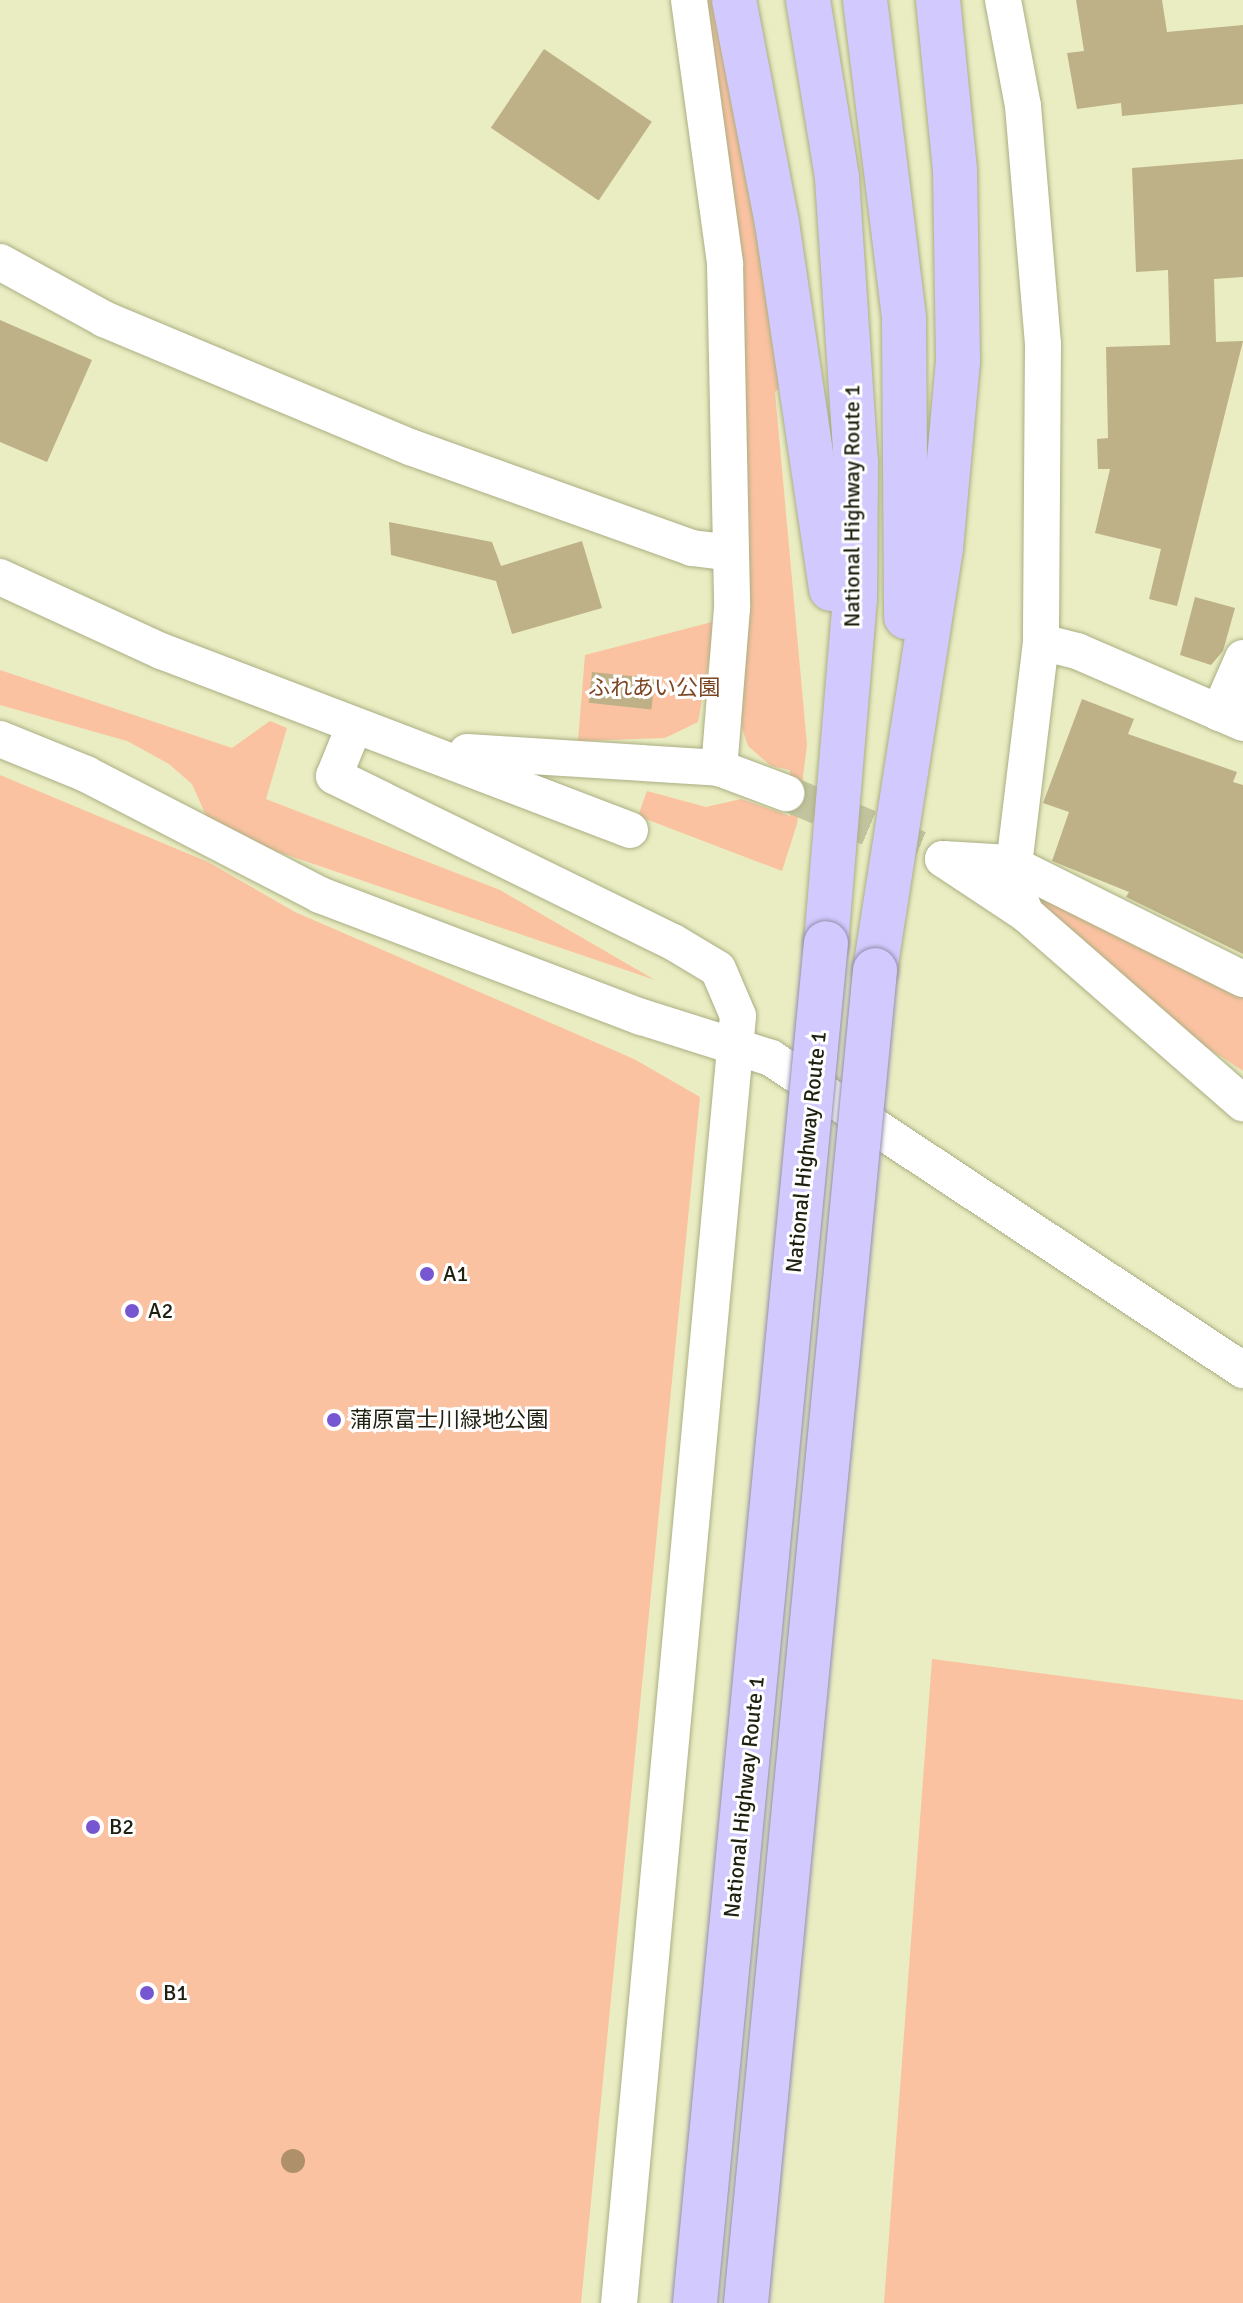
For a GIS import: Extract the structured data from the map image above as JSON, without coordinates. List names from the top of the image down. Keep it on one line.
{"streets":{"highway":["National Highway Route 1"]},"parks":["ふれあい公園"],"places":["A1","A2","蒲原富士川緑地公園","B2","B1"]}
